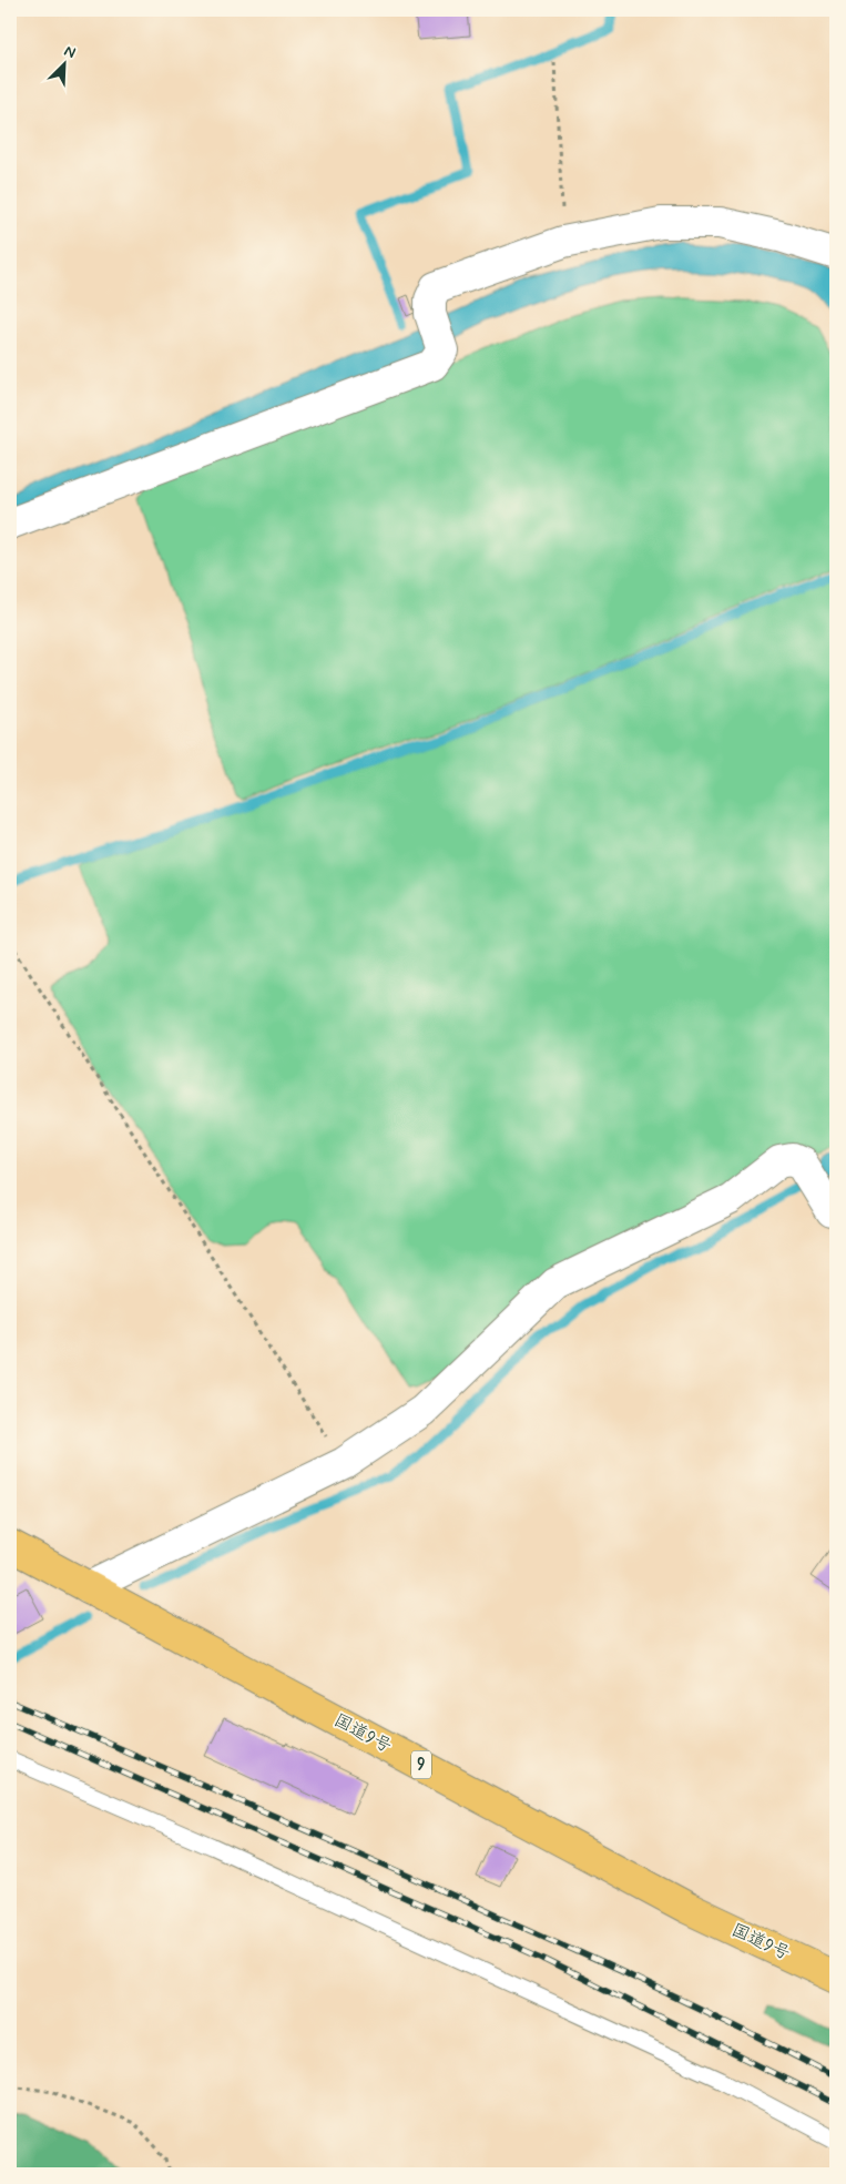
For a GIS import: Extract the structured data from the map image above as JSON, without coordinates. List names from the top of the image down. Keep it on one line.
{"streets":{"highway":["国道9号","9"]},"north":"top right"}
